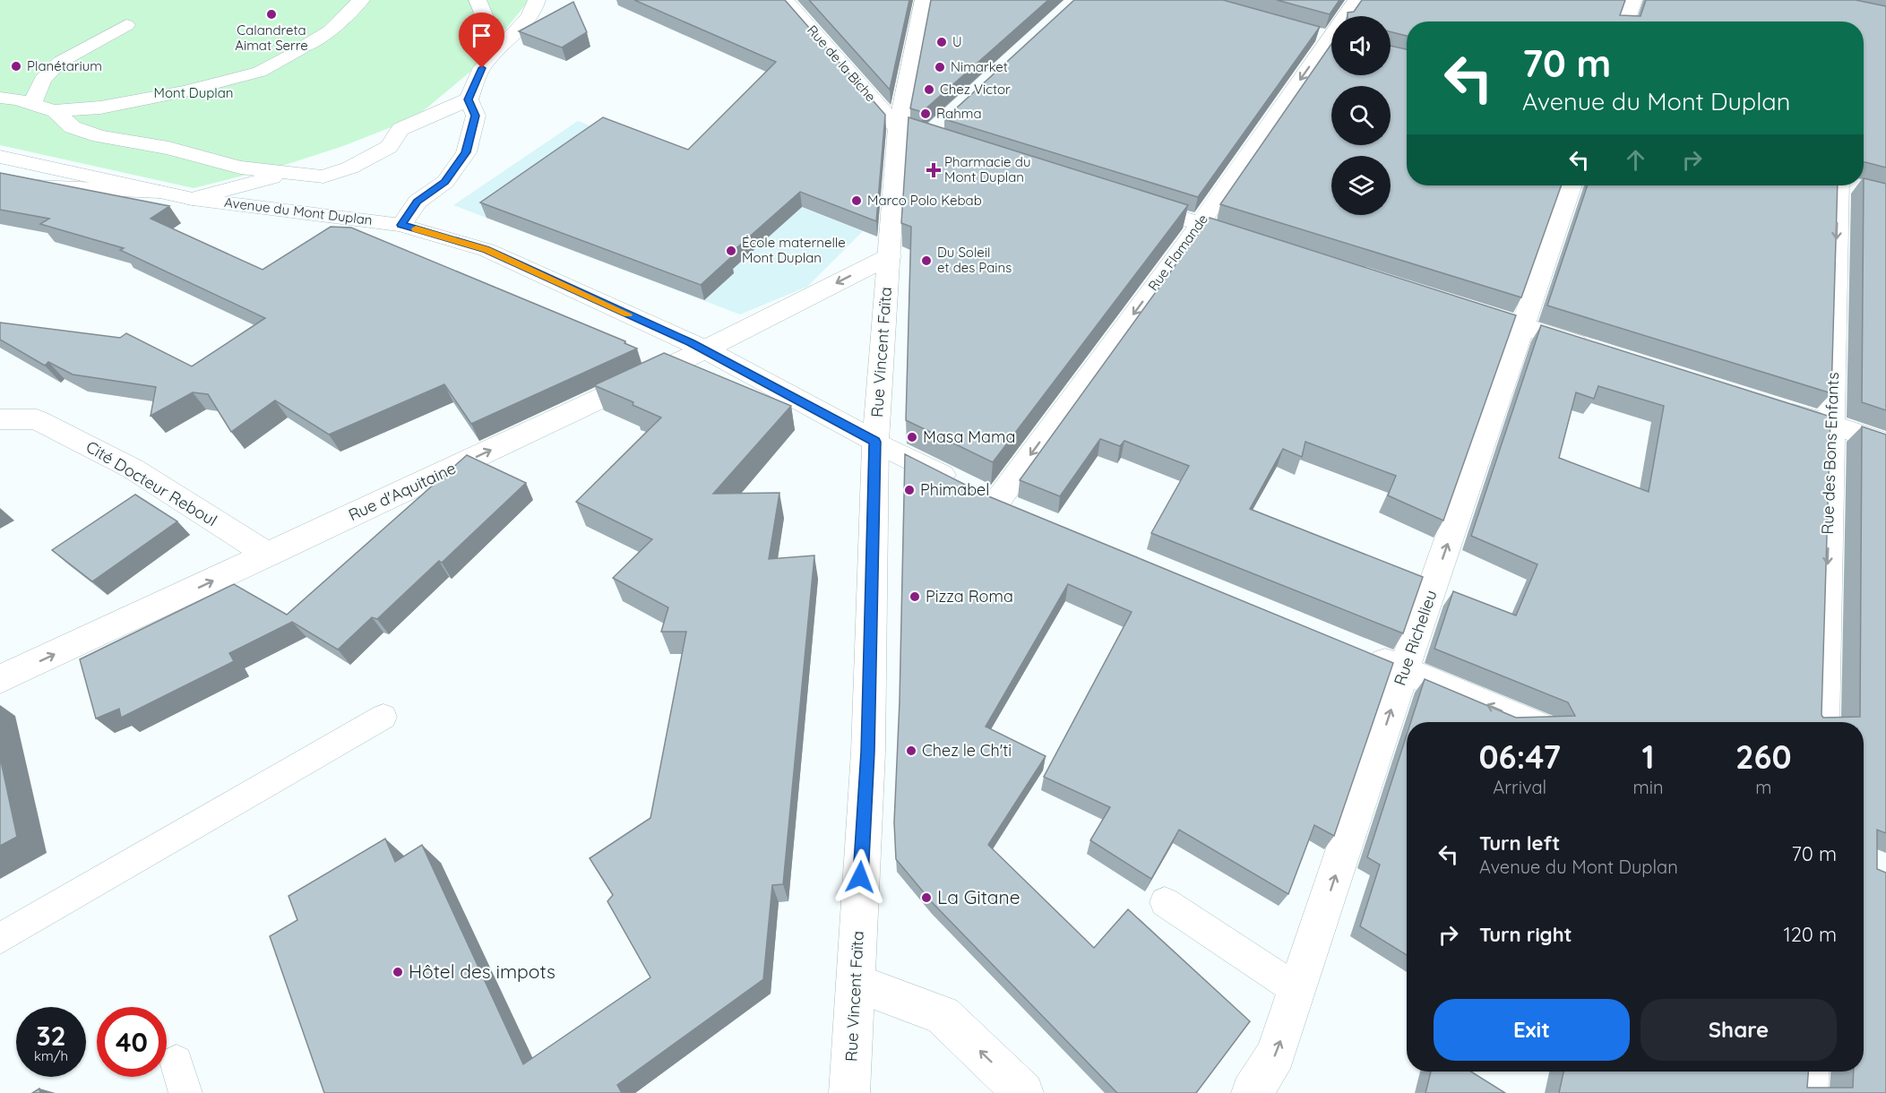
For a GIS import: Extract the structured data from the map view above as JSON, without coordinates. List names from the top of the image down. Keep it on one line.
{"streets":{"street":["Rue de la Biche","Avenue du Mont Duplan","Rue Flamande","Rue Vincent Faïta","Rue des Bons Enfants","Cité Docteur Reboul","Rue d'Aquitaine","Rue Richelieu"]},"crossings":[["Rue de la Biche","Rue Vincent Faïta"],["Avenue du Mont Duplan","Rue Flamande"],["Avenue du Mont Duplan","Rue Vincent Faïta"],["Avenue du Mont Duplan","Rue d'Aquitaine"],["Rue Vincent Faïta","Rue d'Aquitaine"],["Cité Docteur Reboul","Rue d'Aquitaine"]],"one_way":["Rue Flamande","Rue des Bons Enfants","Rue Richelieu"],"parks":["Mont Duplan"],"places":{"other":["Calandreta Aimat Serre","U","Planétarium","Nimarket","Chez Victor","Rahma","Marco Polo Kebab","École maternelle Mont Duplan","Du Soleil et des Pains","Masa Mama","Phimabel","Pizza Roma","Chez le Ch'ti","La Gitane","Hôtel des impots"],"health":["Pharmacie du Mont Duplan"]},"page":{"turn":["70 m","Avenue du Mont Duplan"],"eta":["06:47","Arrival","1","min","260","m"],"list":[{"name":"Turn left","note":"Avenue du Mont Duplan","value":"70 m"},{"name":"Turn right","value":"120 m"}],"buttons":["Exit","Share"],"speed":"32 km/h","limit":"40"}}
